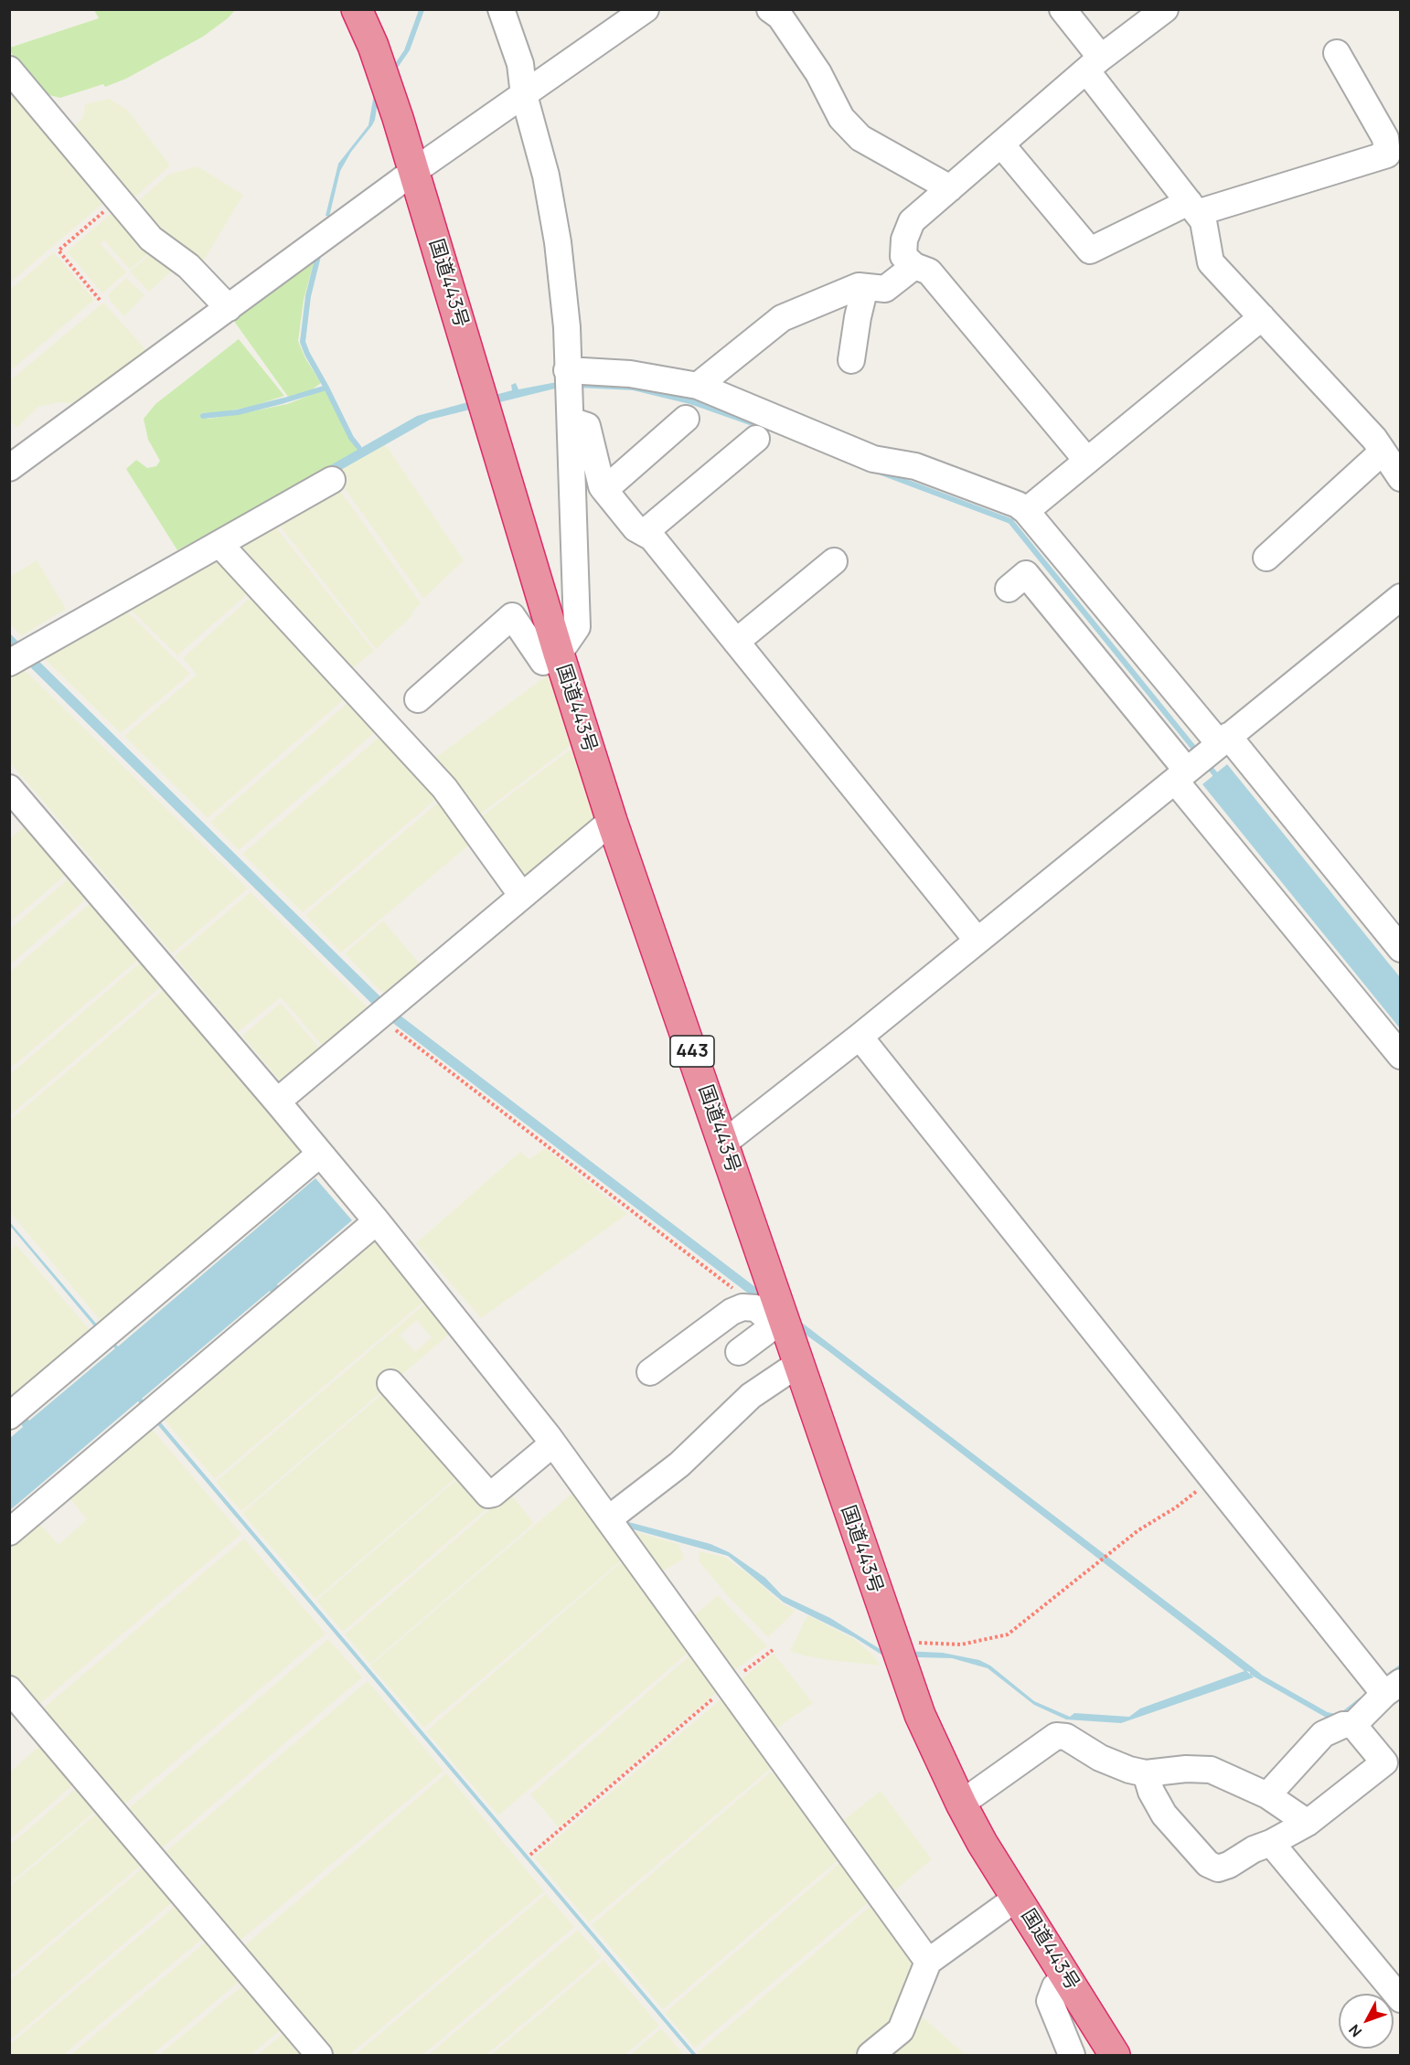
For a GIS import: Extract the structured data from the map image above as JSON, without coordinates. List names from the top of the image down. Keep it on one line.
{"streets":{"highway":["国道443号","443"]},"north":"bottom left"}
